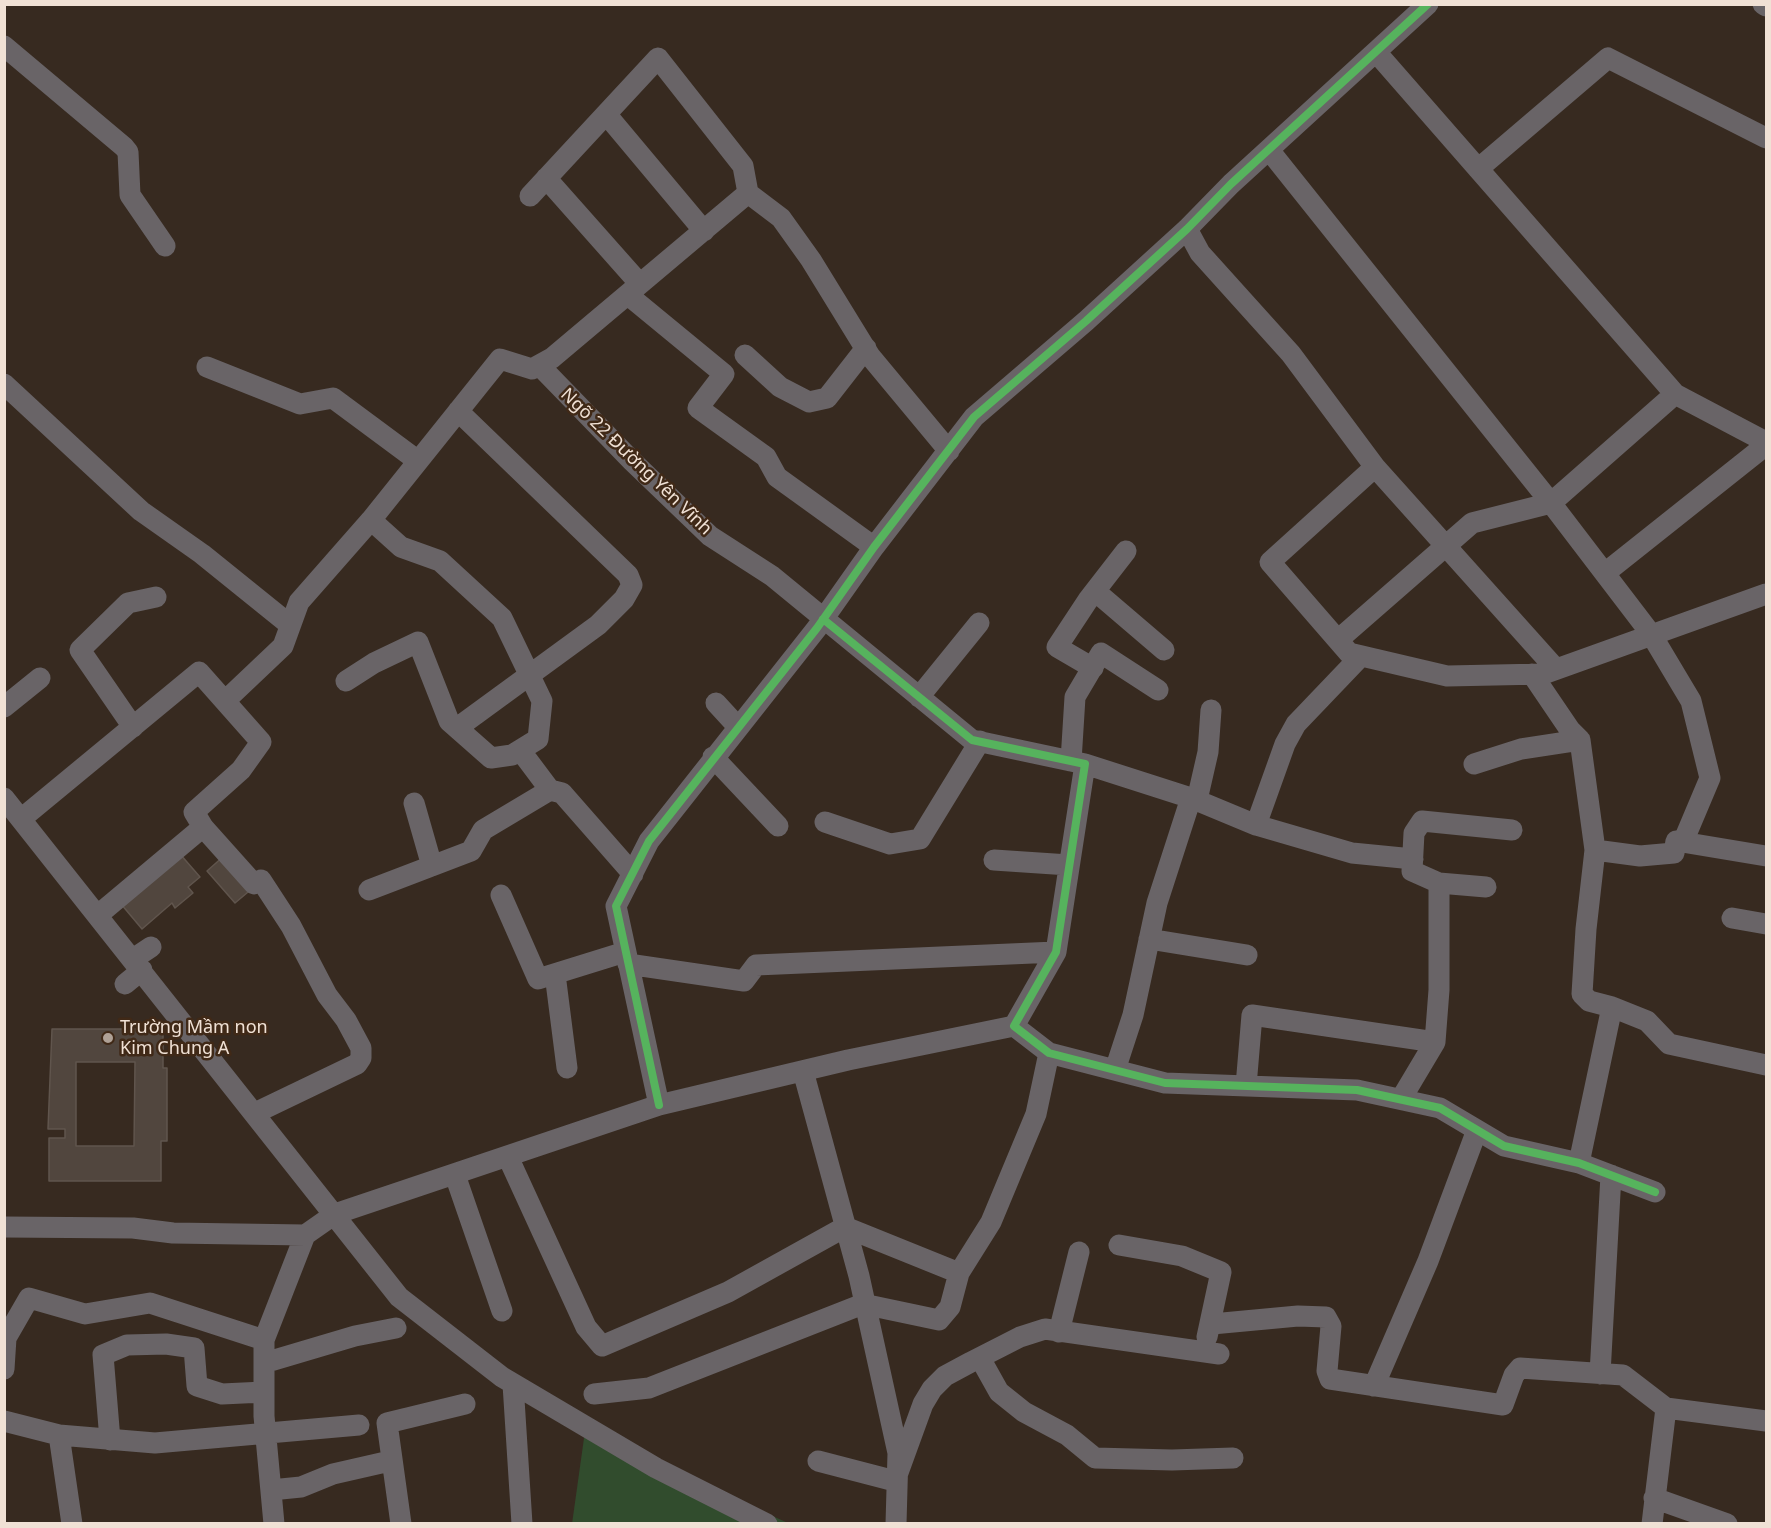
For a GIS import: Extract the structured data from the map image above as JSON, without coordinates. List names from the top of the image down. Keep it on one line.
{"streets":{"street":["Ngõ 22 Đường Yên Vĩnh"]},"places":["Trường Mầm non Kim Chung A"]}
